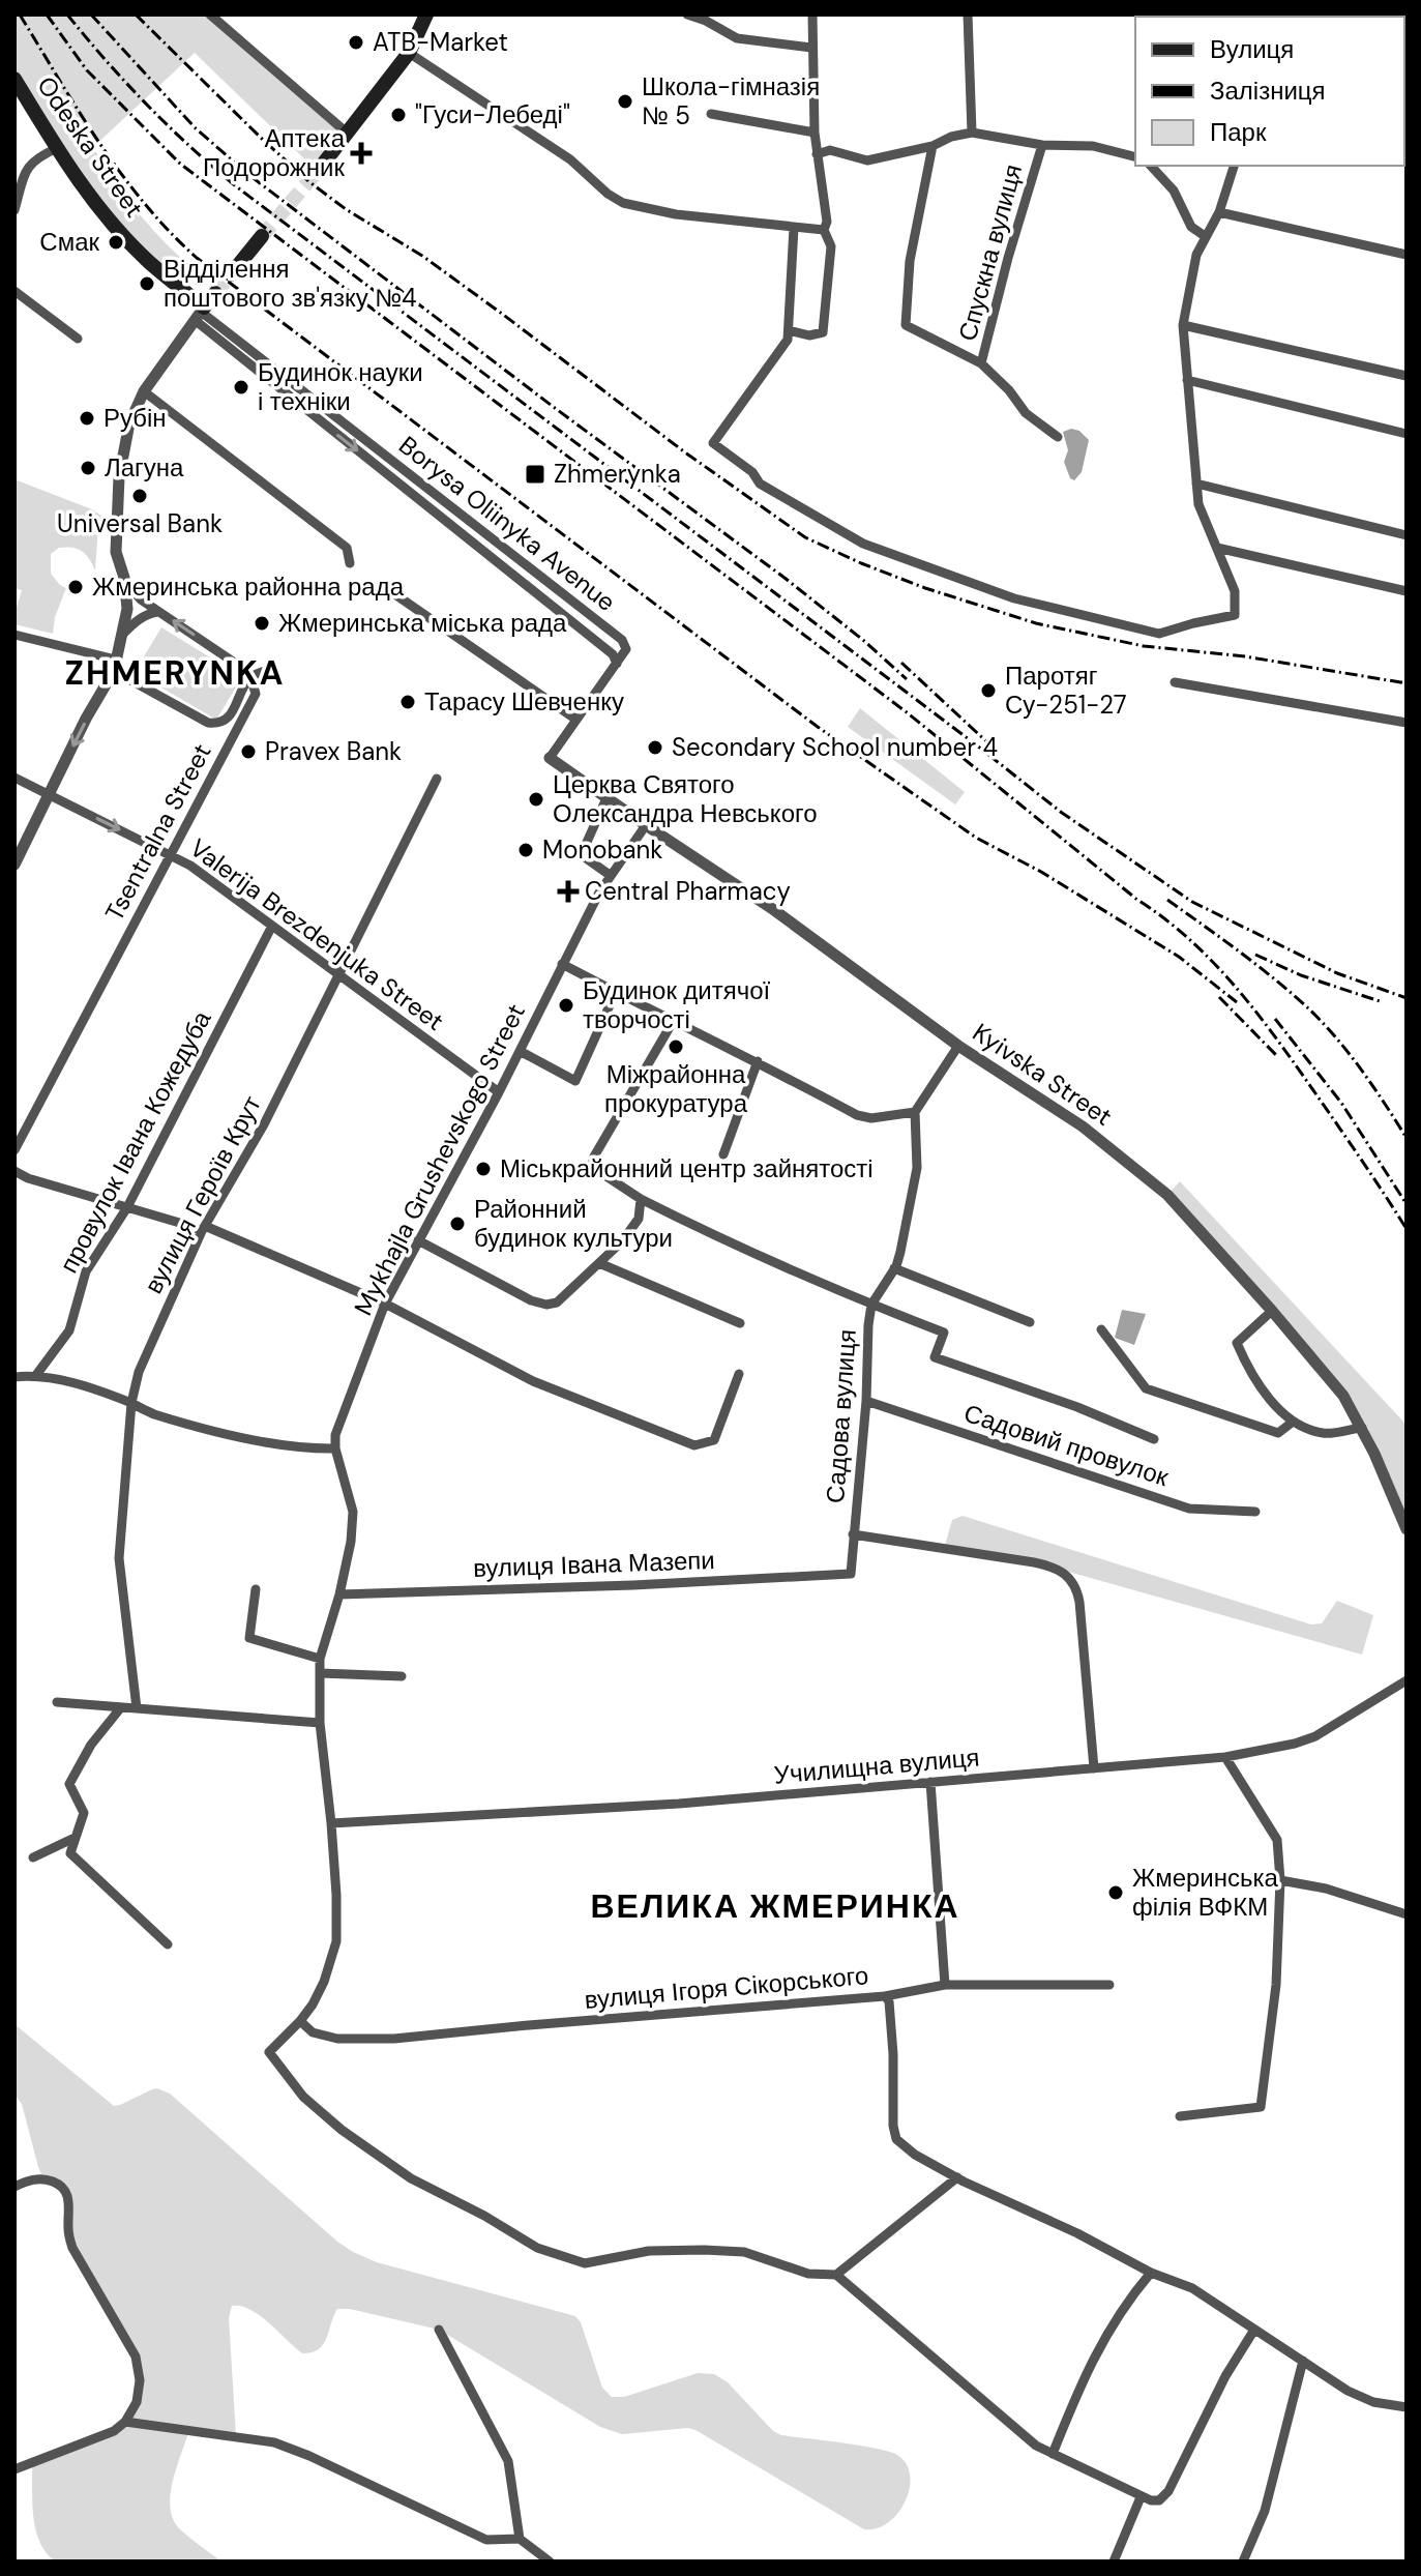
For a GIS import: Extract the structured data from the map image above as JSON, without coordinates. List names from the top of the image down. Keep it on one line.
{"streets":{"main road":["Odeska Street"],"street":["Спускна вулиця","Borysa Oliinyka Avenue","Tsentralna Street","Valerija Brezdenjuka Street","Kyivska Street","провулок Івана Кожедуба","Mykhajla Grushevskogo Street","вулиця Героїв Крут","Садова вулиця","Садовий провулок","вулиця Івана Мазепи","Училищна вулиця","вулиця Ігоря Сікорського"]},"crossings":[["Odeska Street","Borysa Oliinyka Avenue"],["Tsentralna Street","Valerija Brezdenjuka Street"],["Valerija Brezdenjuka Street","провулок Івана Кожедуба"],["Valerija Brezdenjuka Street","Mykhajla Grushevskogo Street"],["Valerija Brezdenjuka Street","вулиця Героїв Крут"],["Kyivska Street","Mykhajla Grushevskogo Street"],["Mykhajla Grushevskogo Street","вулиця Івана Мазепи"],["Mykhajla Grushevskogo Street","Училищна вулиця"],["Mykhajla Grushevskogo Street","вулиця Ігоря Сікорського"],["Садова вулиця","Садовий провулок"],["Садова вулиця","вулиця Івана Мазепи"]],"districts":["ZHMERYNKA","ВЕЛИКА ЖМЕРИНКА"],"places":{"other":["ATB-Market","Школа-гімназія № 5","\"Гуси-Лебеді\"","Смак","Відділення поштового зв'язку №4","Будинок науки і техніки","Рубін","Лагуна","Universal Bank","Жмеринська районна рада","Жмеринська міська рада","Паротяг Су-251-27","Тарасу Шевченку","Secondary School number 4","Pravex Bank","Церква Святого Олександра Невського","Monobank","Будинок дитячої творчості","Міжрайонна прокуратура","Міськрайонний центр зайнятості","Районний будинок культури","Жмеринська філія ВФКМ"],"health":["Аптека Подорожник","Central Pharmacy"],"transit":["Zhmerynka"]},"legend":["Вулиця","Залізниця","Парк"]}
